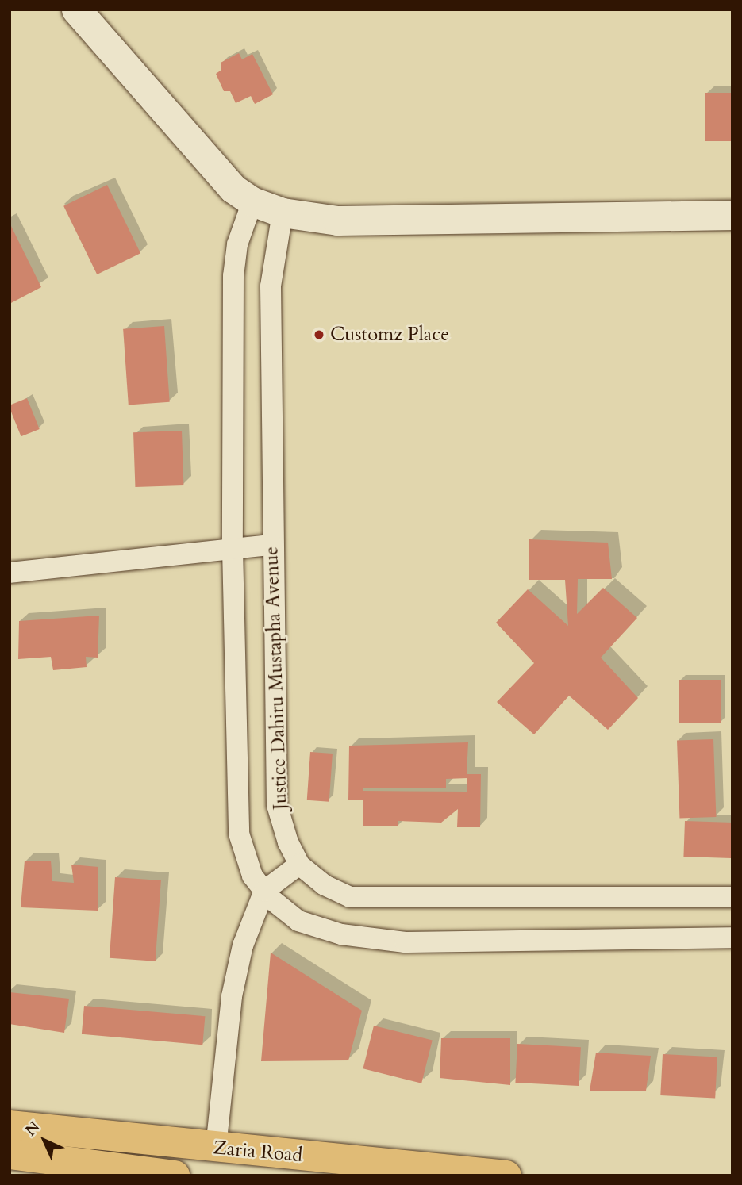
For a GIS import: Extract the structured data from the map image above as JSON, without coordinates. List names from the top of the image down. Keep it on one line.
{"streets":{"highway":["Zaria Road"],"street":["Justice Dahiru Mustapha Avenue"]},"places":["Customz Place"],"north":"top left"}
